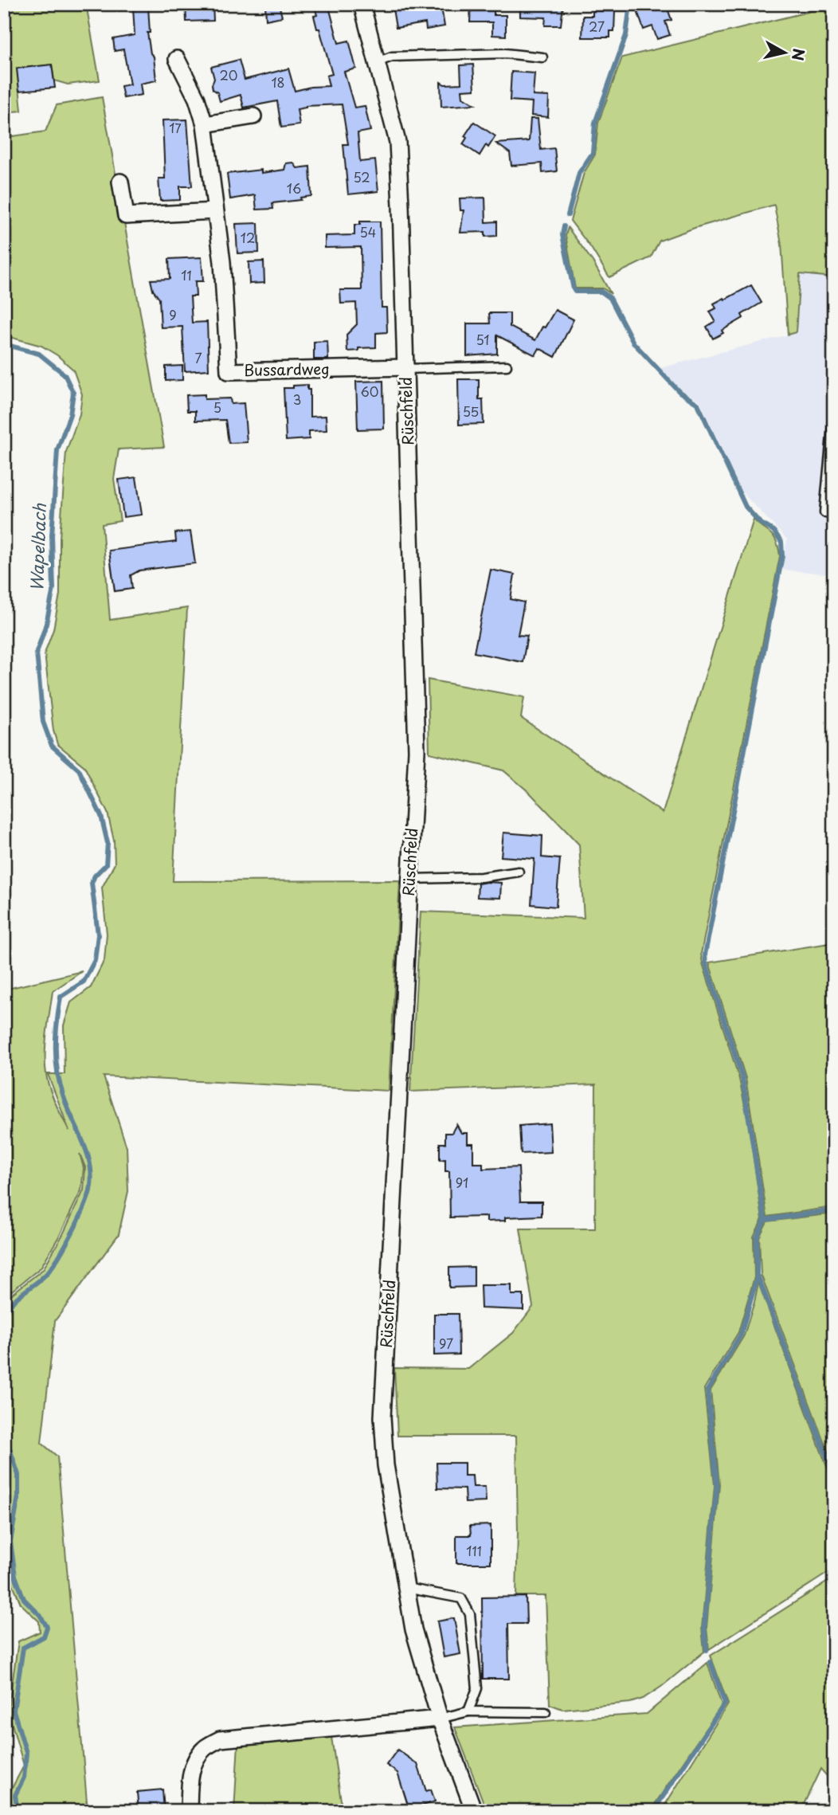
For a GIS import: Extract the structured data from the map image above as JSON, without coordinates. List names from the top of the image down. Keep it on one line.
{"streets":{"street":["Bussardweg","Rüschfeld"]},"crossings":[["Bussardweg","Rüschfeld"]],"water":["Wapelbach"],"house_numbers":["27","20","18","17","52","16","54","12","11","9","51","7","60","3","5","55","91","97","111"],"north":"right"}
